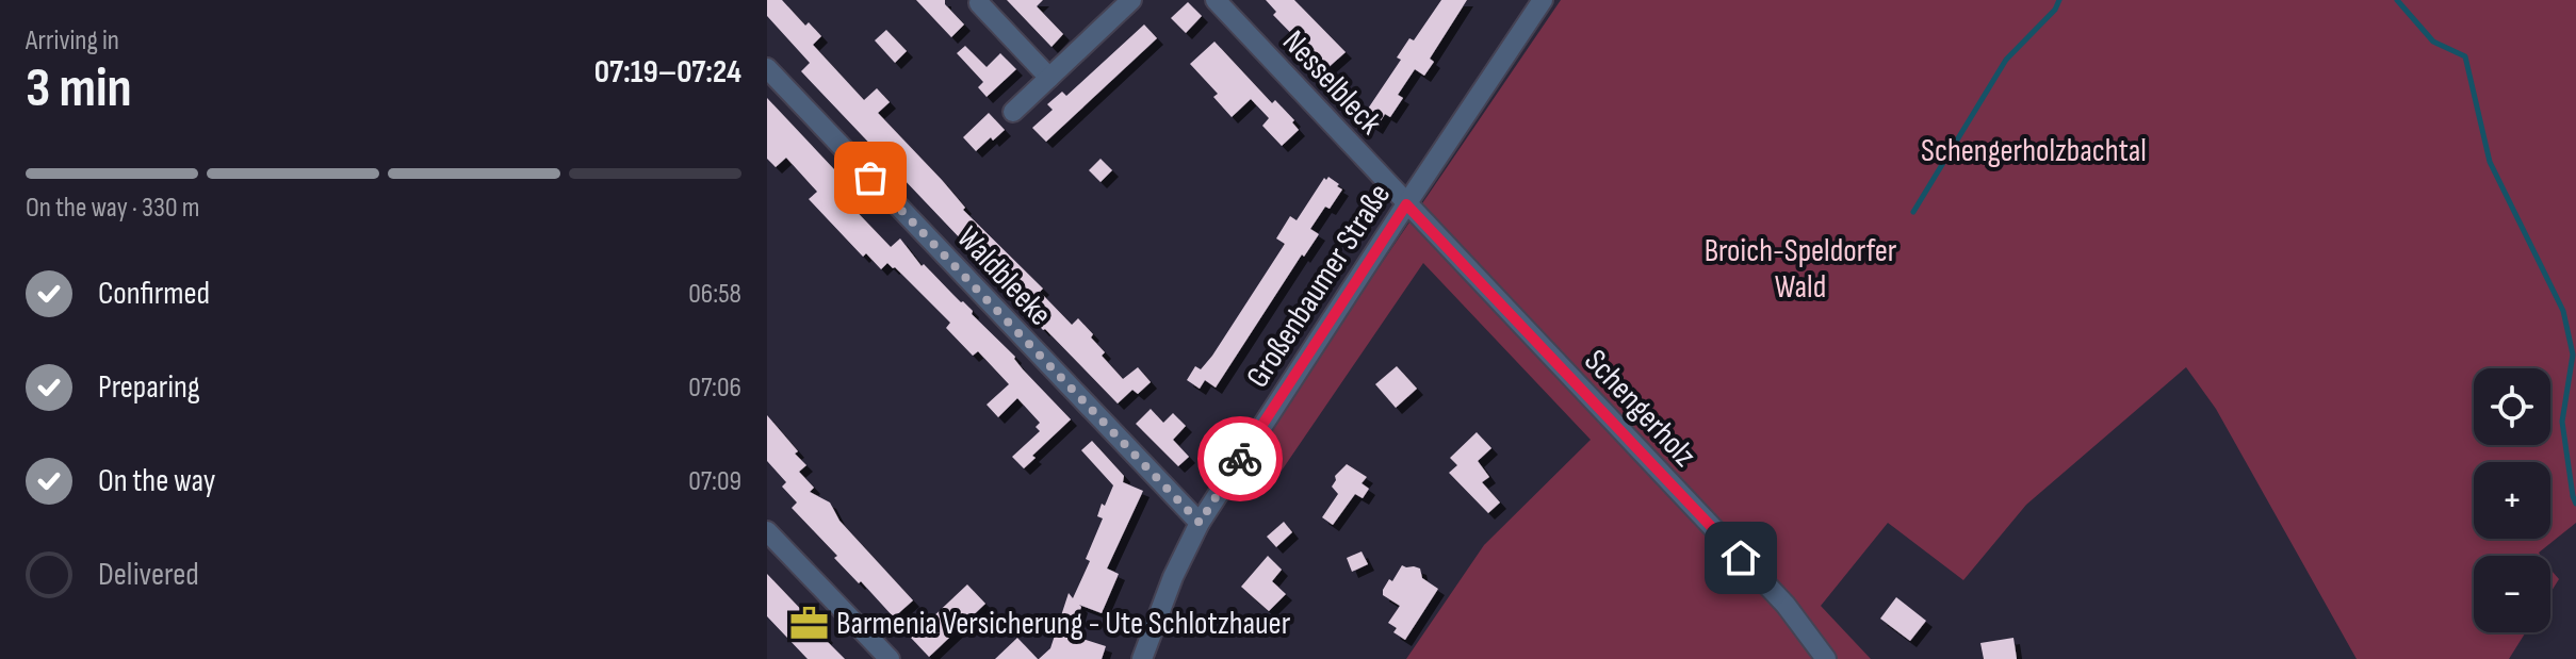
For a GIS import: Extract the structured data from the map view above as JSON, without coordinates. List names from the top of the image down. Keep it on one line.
{"streets":{"street":["Nesselbleck","Waldbleeke","Großenbaumer Straße","Schengerholz"]},"crossings":[["Nesselbleck","Großenbaumer Straße"],["Nesselbleck","Schengerholz"],["Waldbleeke","Großenbaumer Straße"],["Großenbaumer Straße","Schengerholz"]],"parks":["Schengerholzbachtal","Broich-Speldorfer Wald"],"places":{"office":["Barmenia Versicherung - Ute Schlotzhauer"]},"page":{"heading":["3 min","Arriving in","07:19–07:24"],"bar":"On the way · 330 m","list":[["Confirmed","06:58"],["Preparing","07:06"],["On the way","07:09"],"Delivered"],"map_buttons":["+","−"]}}
